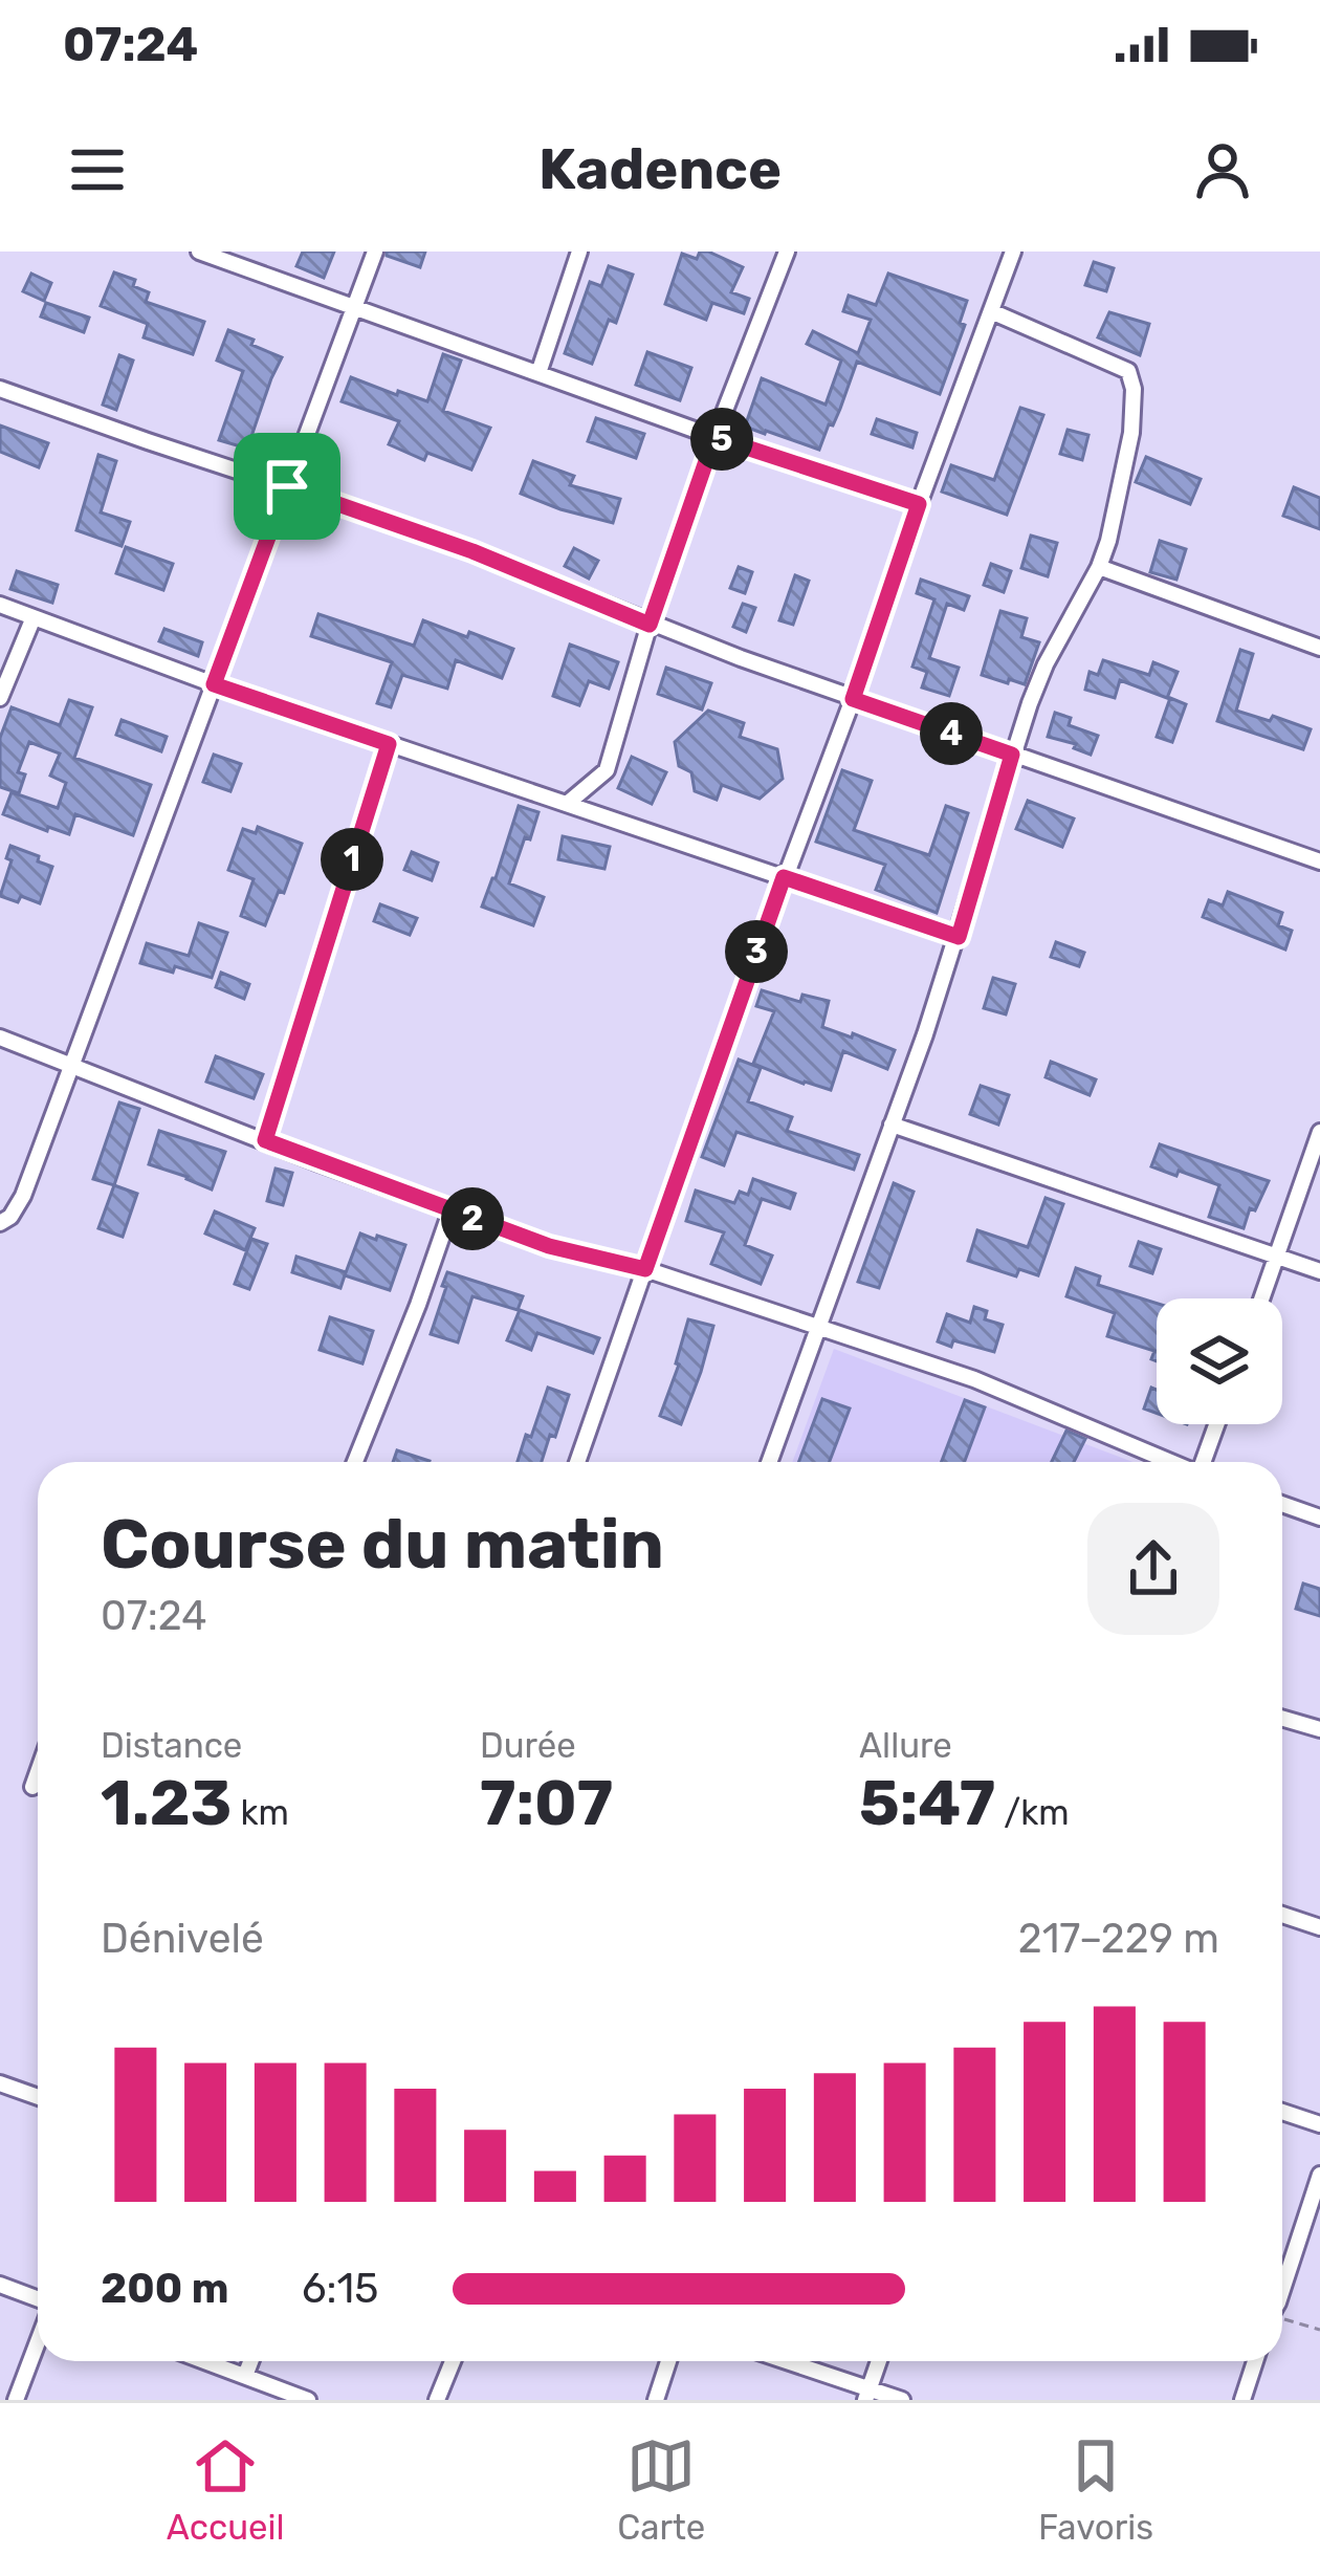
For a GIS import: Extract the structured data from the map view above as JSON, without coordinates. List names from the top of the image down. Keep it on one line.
{"page":{"status":"07:24","header":"Kadence","pins":["5","4","1","3","2"],"heading":["Course du matin","07:24"],"stats":[["Distance","1.23 km"],["Durée","7:07"],["Allure","5:47 /km"]],"chart":["Dénivelé","217–229 m"],"list":[{"name":"200 m","note":"6:15"}],"tabs":["Accueil","Carte","Favoris"]}}
